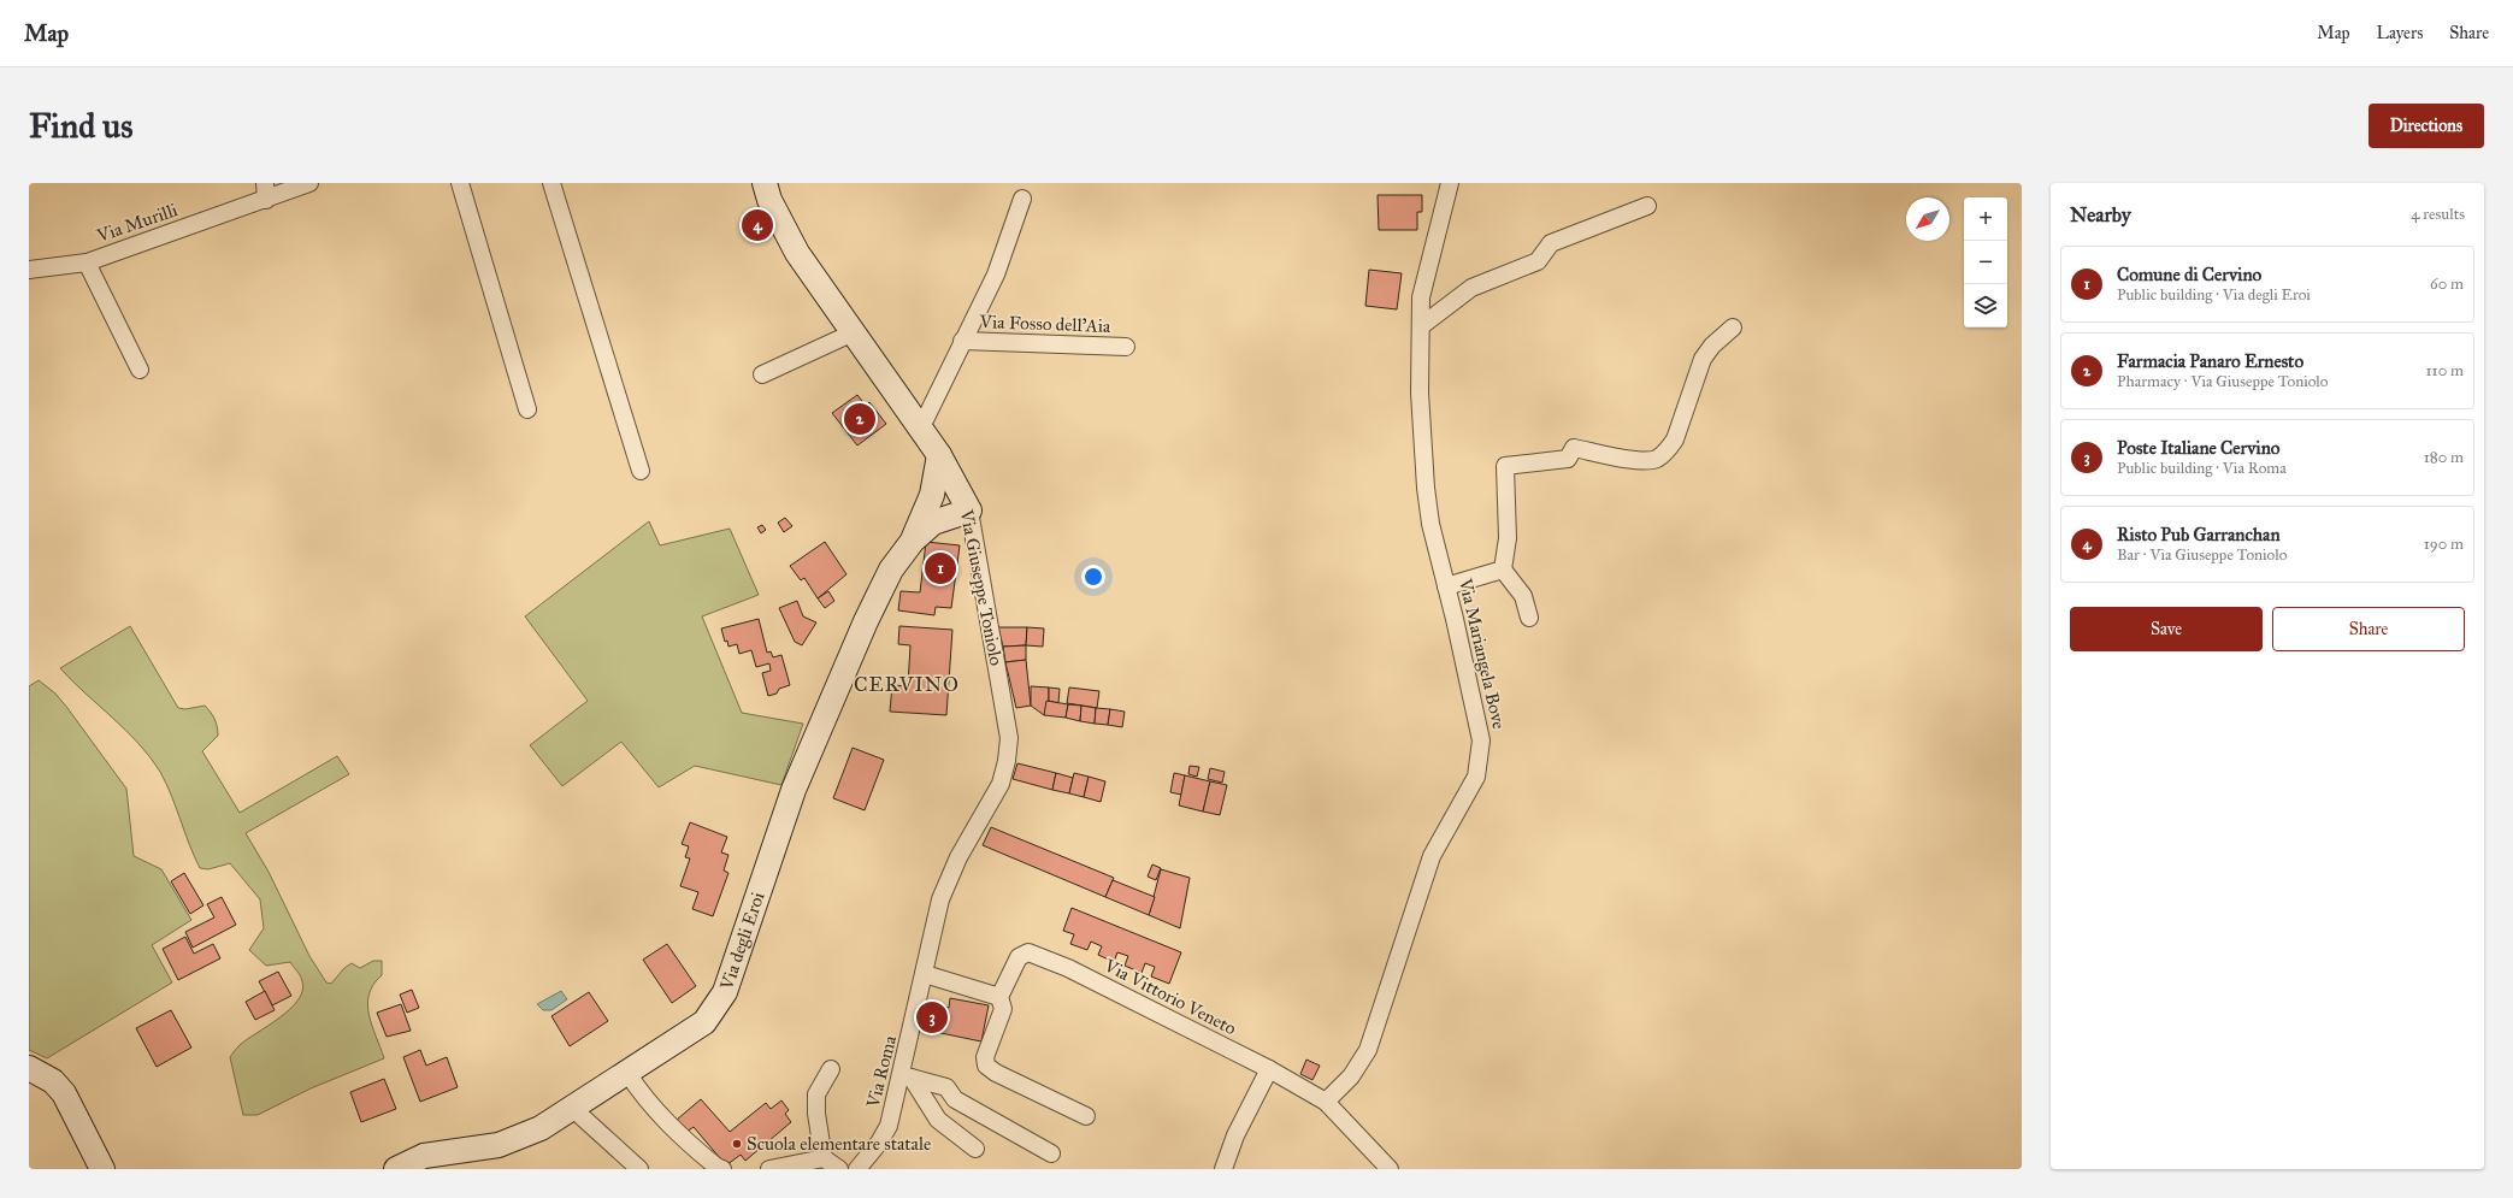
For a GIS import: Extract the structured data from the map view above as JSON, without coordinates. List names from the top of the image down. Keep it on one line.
{"streets":{"street":["Via Murilli","Via Fosso dell'Aia","Via Giuseppe Toniolo","Via Mariangela Bove","Via degli Eroi","Via Vittorio Veneto","Via Roma"]},"crossings":[["Via Fosso dell'Aia","Via Giuseppe Toniolo"],["Via Giuseppe Toniolo","Via degli Eroi"],["Via Giuseppe Toniolo","Via Roma"],["Via Mariangela Bove","Via Vittorio Veneto"]],"districts":["CERVINO"],"places":["Scuola elementare statale"],"north":"bottom left","page":{"header":"Map","nav":["Map","Layers","Share"],"buttons":["Directions",["Save","Share"]],"title":"Find us","heading":["Nearby","4 results"],"map_buttons":["+","−"],"pins":["4","2","1","3"],"list":[{"mark":"1","name":"Comune di Cervino","note":"Public building · Via degli Eroi","value":"60 m"},{"mark":"2","name":"Farmacia Panaro Ernesto","note":"Pharmacy · Via Giuseppe Toniolo","value":"110 m"},{"mark":"3","name":"Poste Italiane Cervino","note":"Public building · Via Roma","value":"180 m"},{"mark":"4","name":"Risto Pub Garranchan","note":"Bar · Via Giuseppe Toniolo","value":"190 m"}]}}
